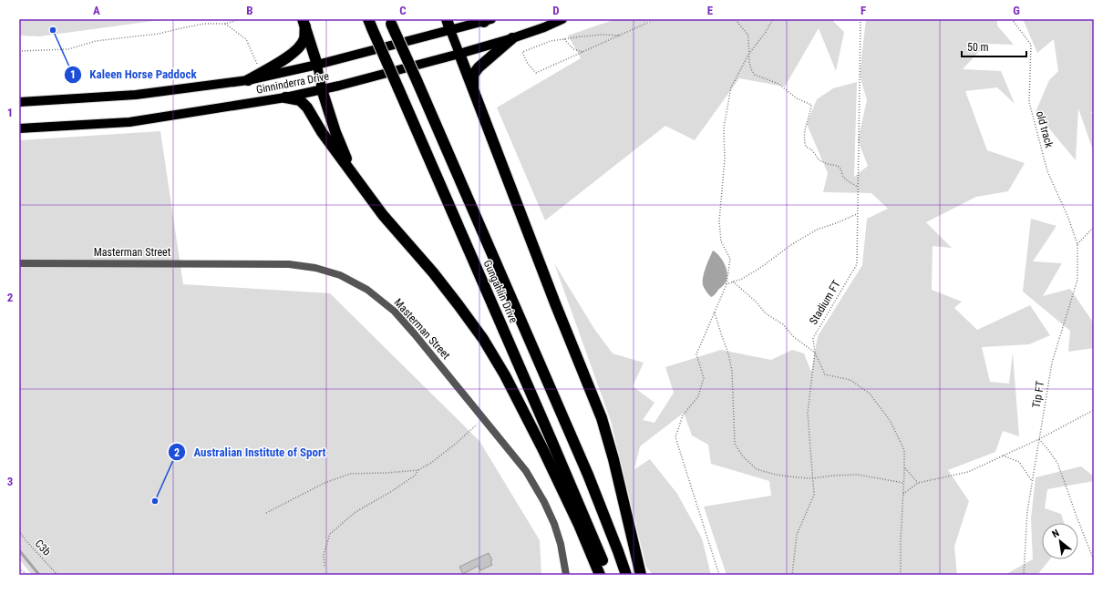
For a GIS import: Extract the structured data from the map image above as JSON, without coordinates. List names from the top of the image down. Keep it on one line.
{"streets":{"highway":["Gungahlin Drive"],"main road":["Ginninderra Drive"],"street":["Masterman Street"],"path":["old track","Stadium FT","Tip FT","C3b"]},"crossings":[["old track","Tip FT"]],"places":["Kaleen Horse Paddock","Australian Institute of Sport"],"scale_bar":"50 m","north":"top left","grid":{"columns":["A","B","C","D","E","F","G"],"rows":["1","2","3"]}}
